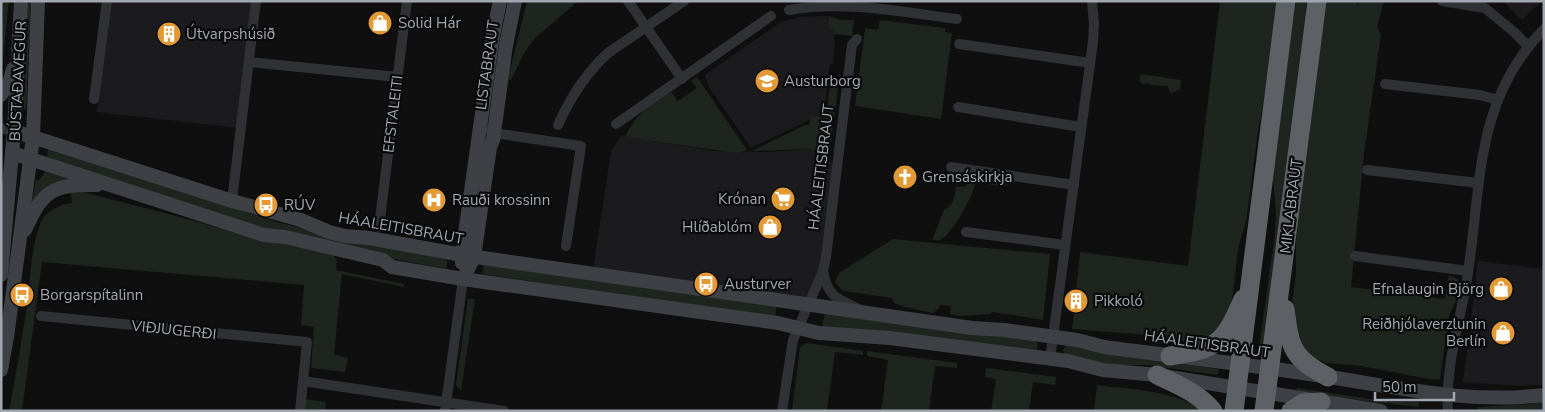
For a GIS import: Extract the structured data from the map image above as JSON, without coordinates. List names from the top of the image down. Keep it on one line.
{"streets":{"highway":["MIKLABRAUT"],"main road":["LISTABRAUT","BÚSTAÐAVEGUR","HÁALEITISBRAUT"],"street":["EFSTALEITI","VIÐJUGERÐI"]},"crossings":[["LISTABRAUT","HÁALEITISBRAUT"],["BÚSTAÐAVEGUR","HÁALEITISBRAUT"],["HÁALEITISBRAUT","MIKLABRAUT"]],"places":{"shop":["Solid Hár","Hlíðablóm","Efnalaugin Björg","Reiðhjólaverzlunin Berlín"],"building":["Útvarpshúsið","Pikkoló"],"school or university":["Austurborg"],"church":["Grensáskirkja"],"supermarket":["Krónan"],"hospital":["Rauði krossinn"],"bus stop":["RÚV","Austurver","Borgarspítalinn"]},"scale_bar":"50 m"}
